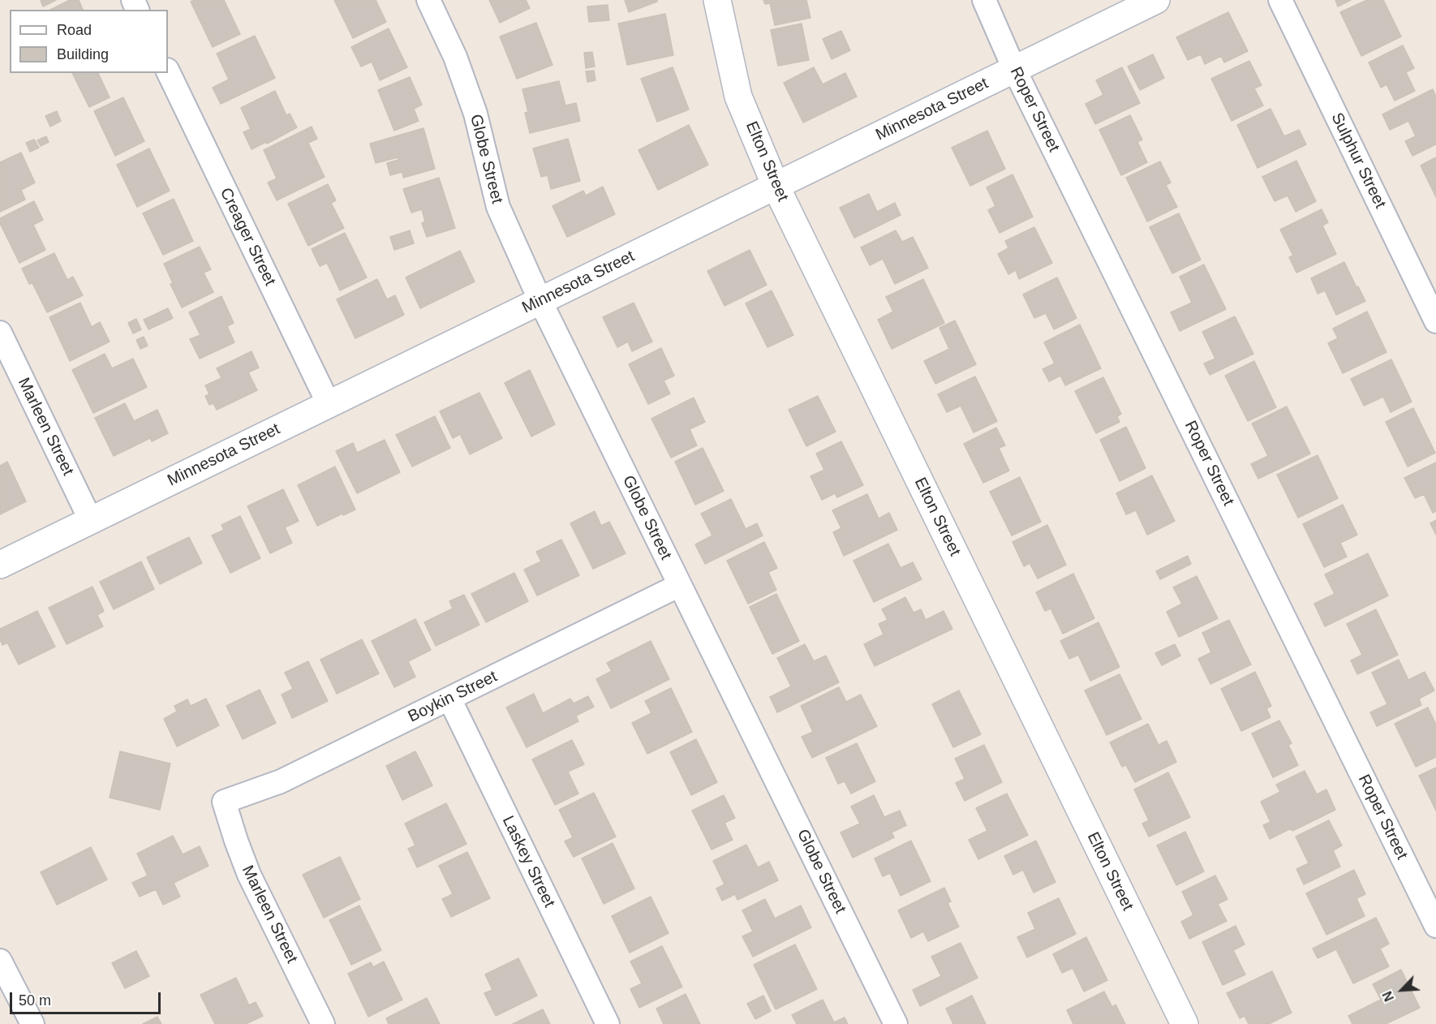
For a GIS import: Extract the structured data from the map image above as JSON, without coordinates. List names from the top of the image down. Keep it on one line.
{"streets":{"street":["Minnesota Street","Roper Street","Globe Street","Sulphur Street","Elton Street","Creager Street","Marleen Street","Boykin Street","Laskey Street"]},"crossings":[["Minnesota Street","Roper Street"],["Minnesota Street","Globe Street"],["Minnesota Street","Elton Street"],["Minnesota Street","Creager Street"],["Minnesota Street","Marleen Street"],["Globe Street","Boykin Street"],["Marleen Street","Boykin Street"],["Boykin Street","Laskey Street"]],"legend":["Road","Building"],"scale_bar":"50 m","north":"bottom left"}
